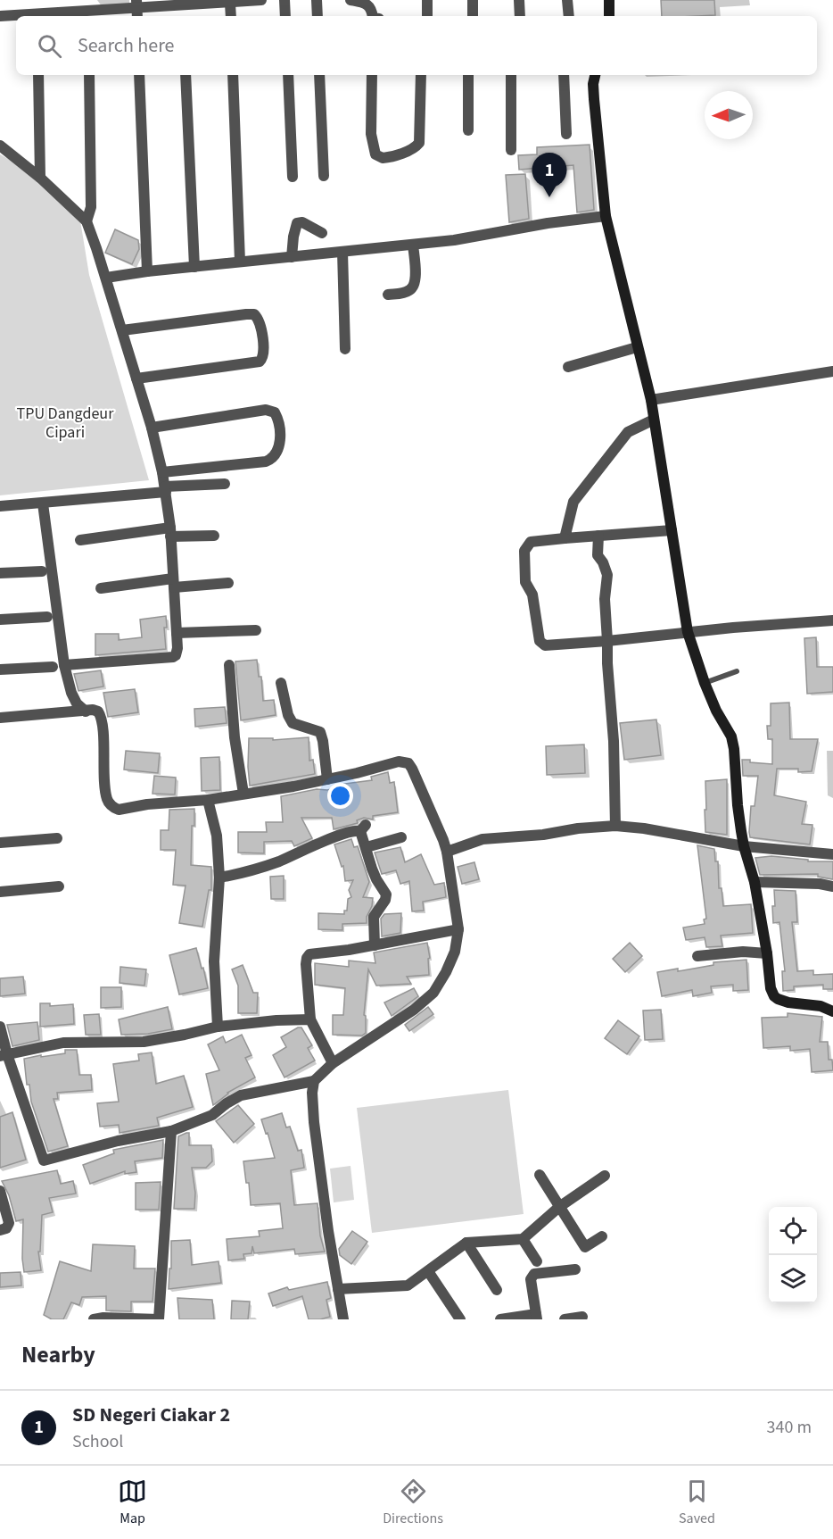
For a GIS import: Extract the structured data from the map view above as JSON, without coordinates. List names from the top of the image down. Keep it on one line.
{"parks":["TPU Dangdeur Cipari"],"north":"left","page":{"search":"Search here","pins":"1","heading":"Nearby","list":[{"mark":"1","name":"SD Negeri Ciakar 2","note":"School","value":"340 m"}],"nav":["Map","Directions","Saved"]}}
